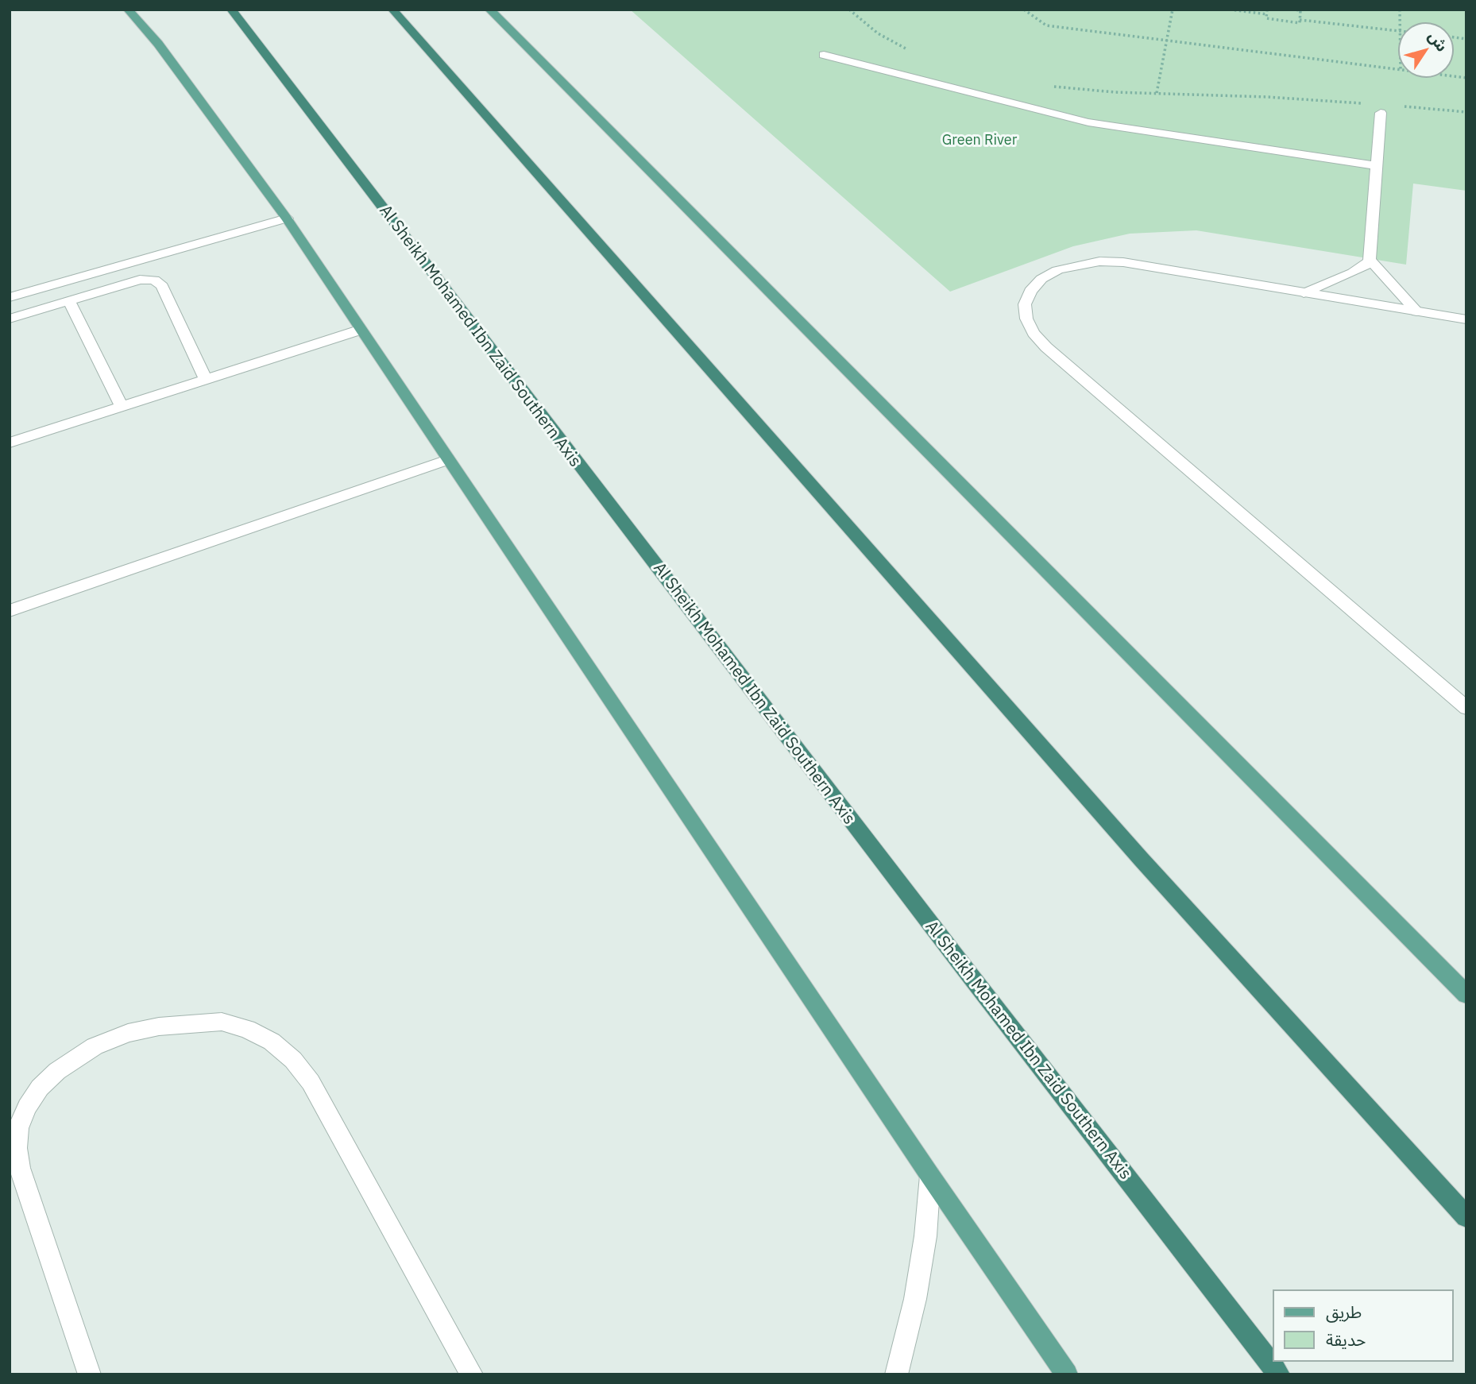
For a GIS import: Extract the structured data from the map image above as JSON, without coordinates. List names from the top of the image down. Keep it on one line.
{"streets":{"highway":["Al Sheikh Mohamed Ibn Zaid Southern Axis"]},"parks":["Green River"],"legend":["طريق","حديقة"],"north":"top right"}
